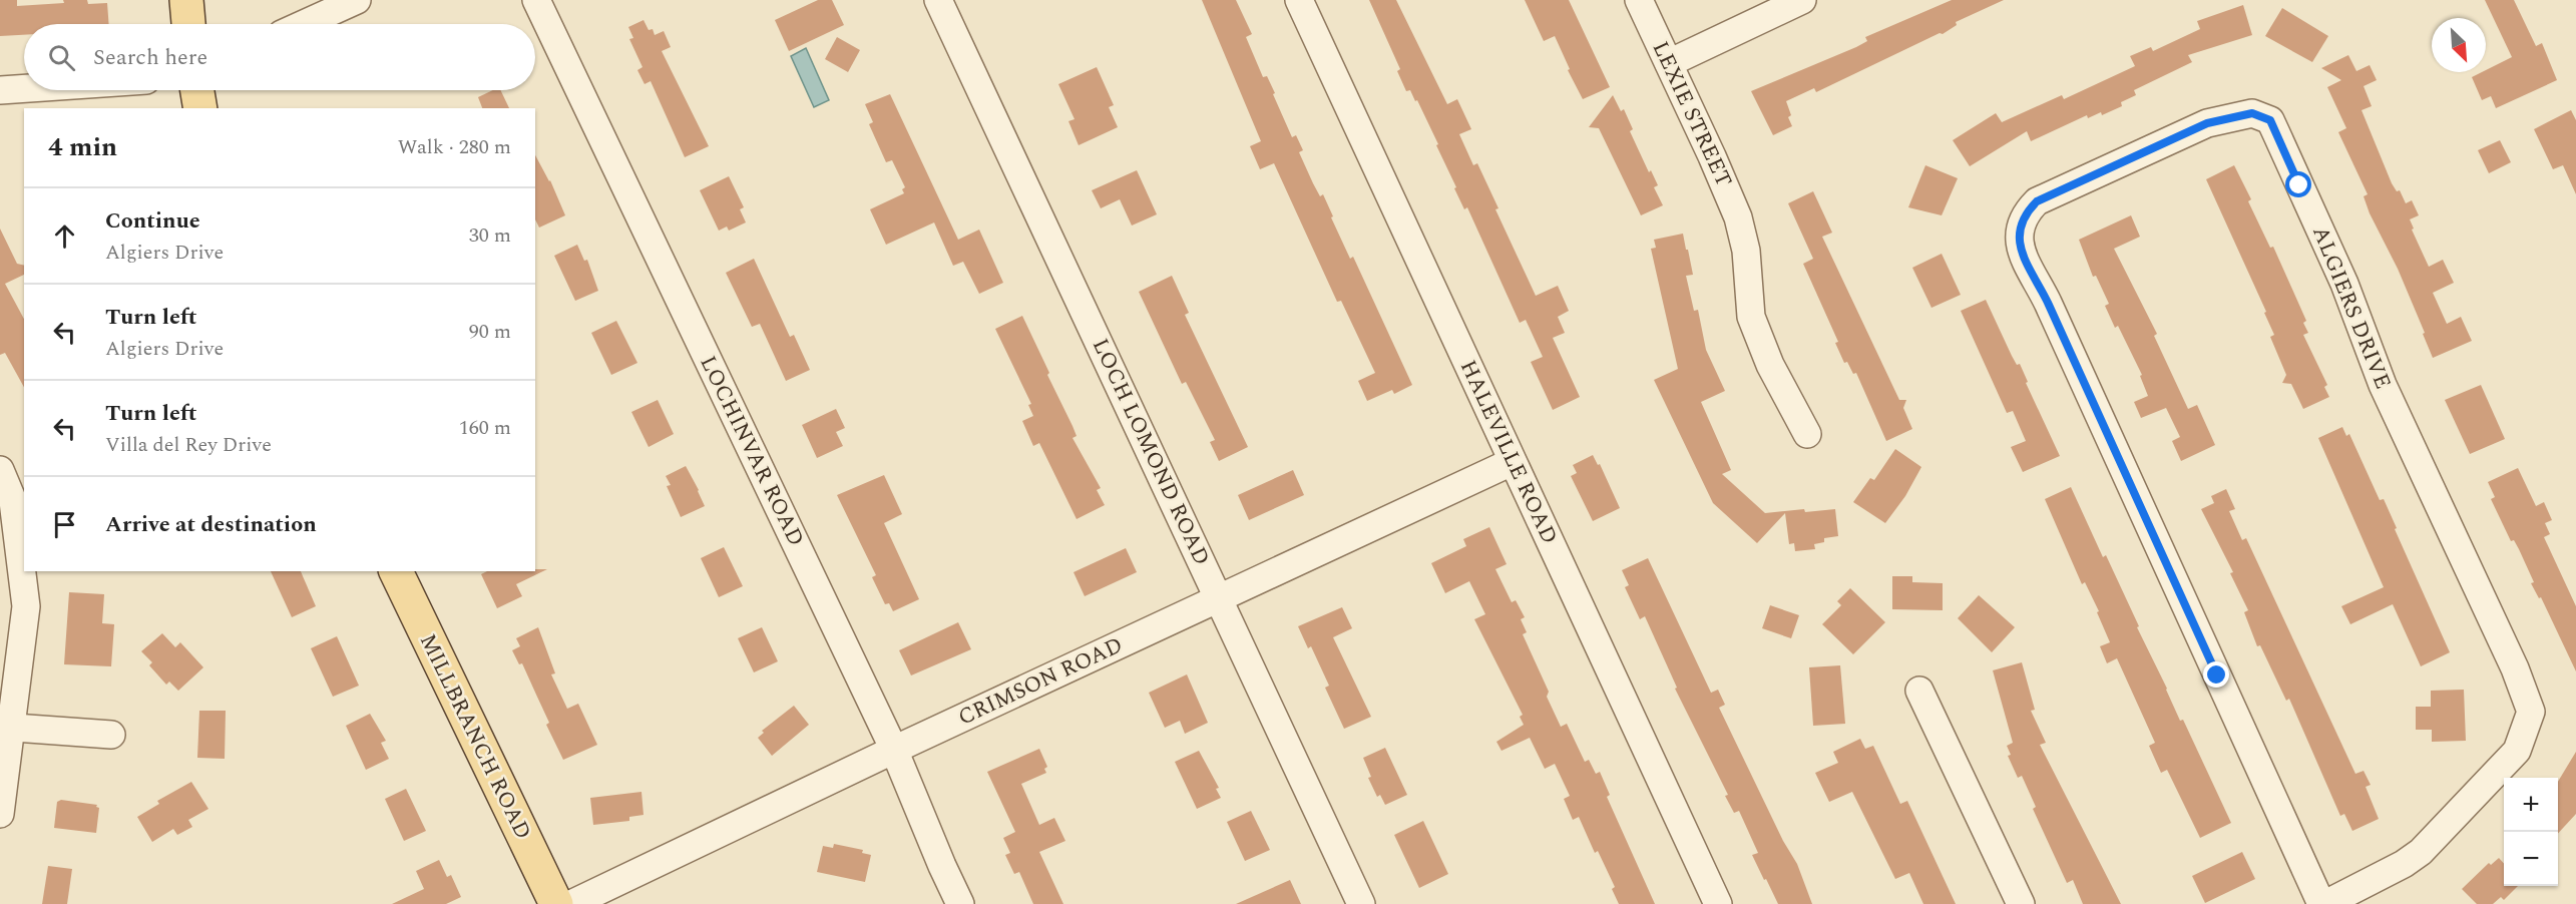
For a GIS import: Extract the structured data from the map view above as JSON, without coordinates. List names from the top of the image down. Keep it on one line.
{"streets":{"main road":["MILLBRANCH ROAD"],"street":["LEXIE STREET","ALGIERS DRIVE","LOCHINVAR ROAD","LOCH LOMOND ROAD","HALEVILLE ROAD","CRIMSON ROAD"]},"crossings":[["LOCHINVAR ROAD","CRIMSON ROAD"],["LOCH LOMOND ROAD","CRIMSON ROAD"],["HALEVILLE ROAD","CRIMSON ROAD"]],"north":"bottom right","page":{"search":"Search here","heading":["4 min","Walk · 280 m"],"list":[["Continue","Algiers Drive","30 m"],["Turn left","Algiers Drive","90 m"],["Turn left","Villa del Rey Drive","160 m"],"Arrive at destination"],"map_buttons":["+","−"]}}
